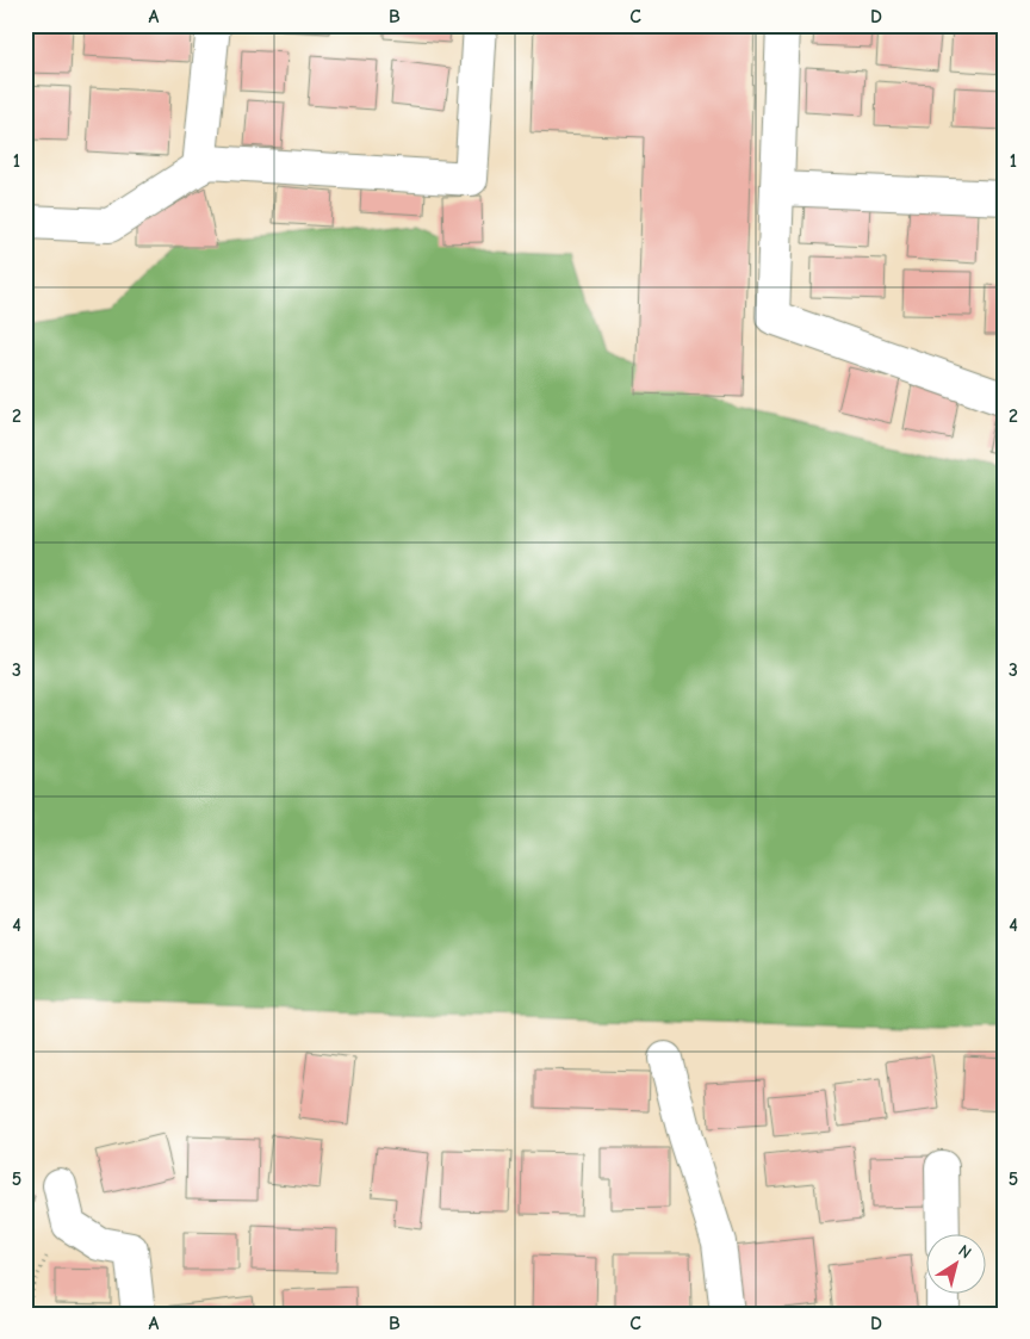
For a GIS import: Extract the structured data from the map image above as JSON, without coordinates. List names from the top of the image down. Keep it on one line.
{"north":"top right","grid":{"columns":["A","B","C","D"],"rows":["1","2","3","4","5"]}}
